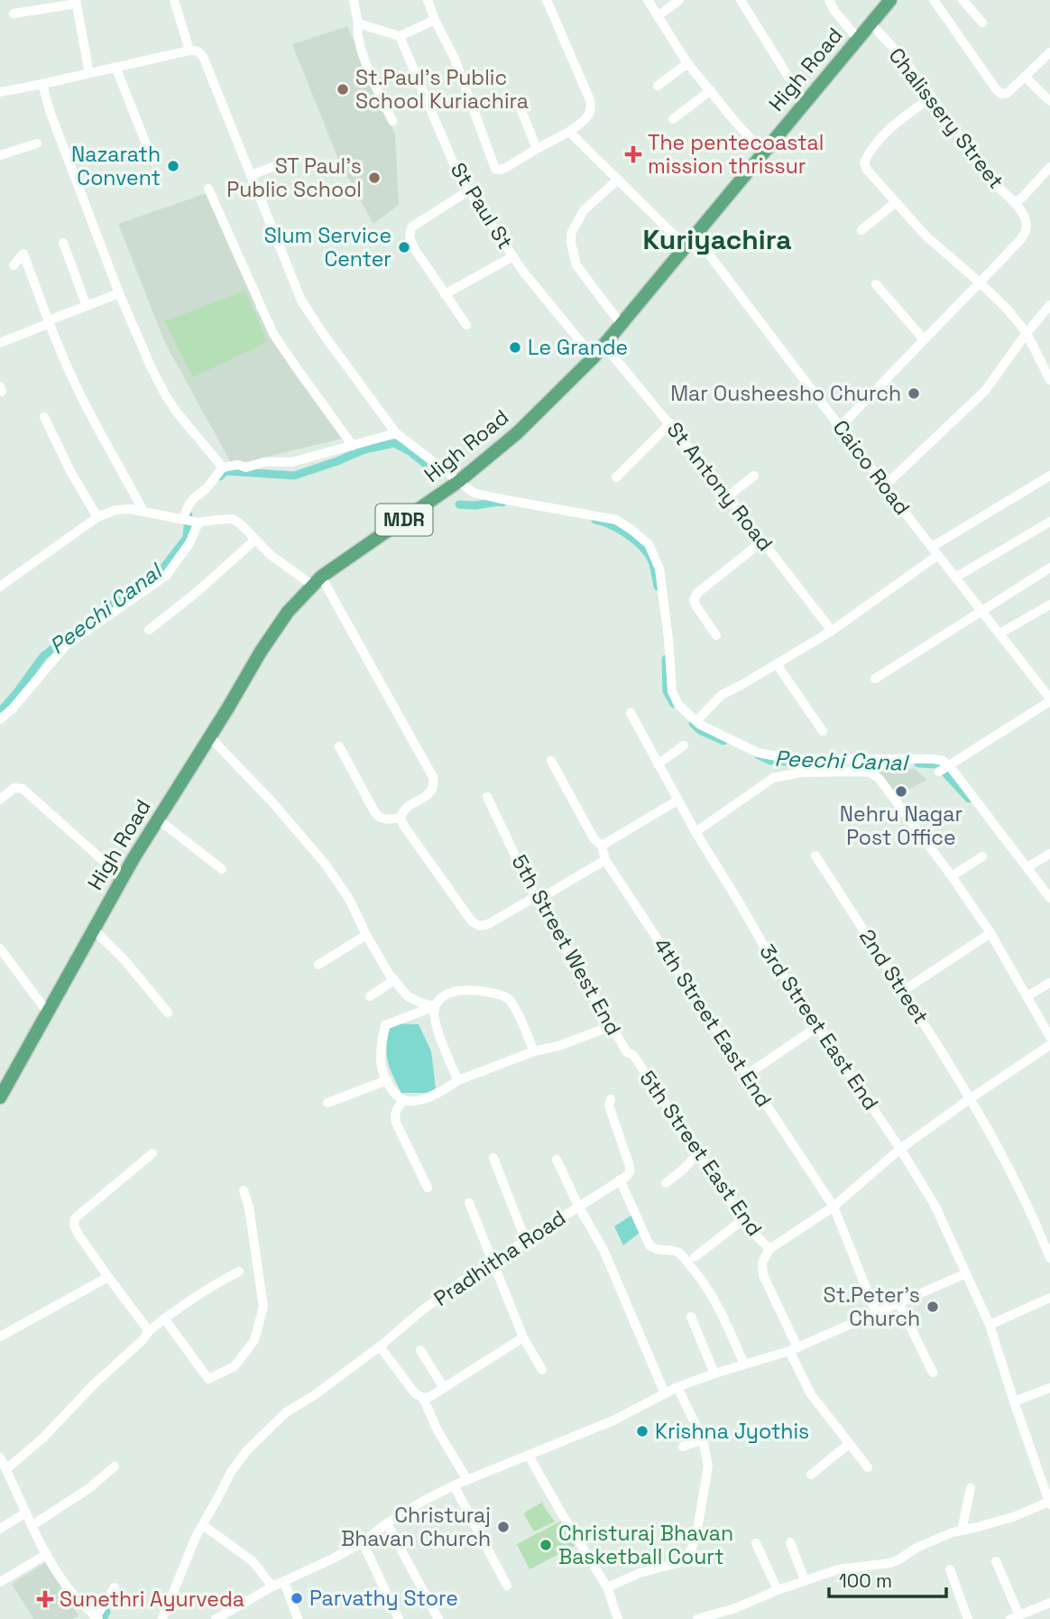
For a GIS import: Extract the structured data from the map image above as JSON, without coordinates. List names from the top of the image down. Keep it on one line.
{"streets":{"main road":["High Road","MDR"],"street":["Chalissery Street","St Paul St","Caico Road","St Antony Road","5th Street West End","2nd Street","4th Street East End","3rd Street East End","5th Street East End","Pradhitha Road"]},"crossings":[["High Road","Chalissery Street"],["High Road","St Paul St"],["High Road","Caico Road"],["High Road","St Antony Road"],["5th Street West End","5th Street East End"],["4th Street East End","5th Street East End"]],"districts":["Kuriyachira"],"water":["Peechi Canal"],"places":{"other":["St.Paul's Public School Kuriachira","Nazarath Convent","ST Paul's Public School","Slum Service Center","Le Grande","Mar Ousheesho Church","Nehru Nagar Post Office","St.Peter's Church","Krishna Jyothis","Christuraj Bhavan Church","Christuraj Bhavan Basketball Court","Parvathy Store"],"health":["The pentecoastal mission thrissur","Sunethri Ayurveda"]},"scale_bar":"100 m"}
